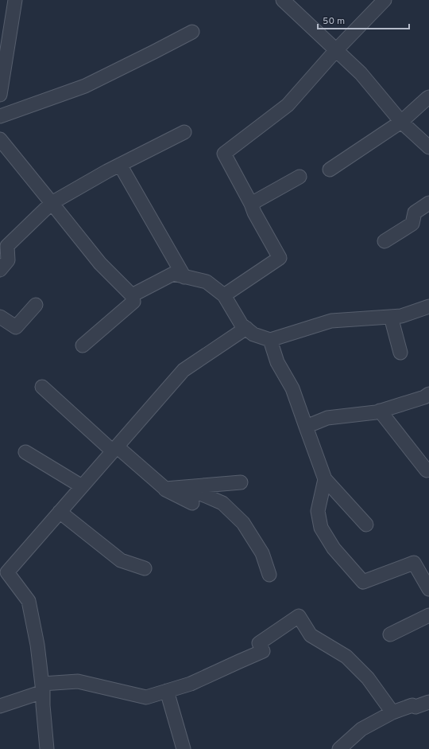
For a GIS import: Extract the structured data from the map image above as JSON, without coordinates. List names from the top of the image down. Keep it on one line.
{"scale_bar":"50 m"}
